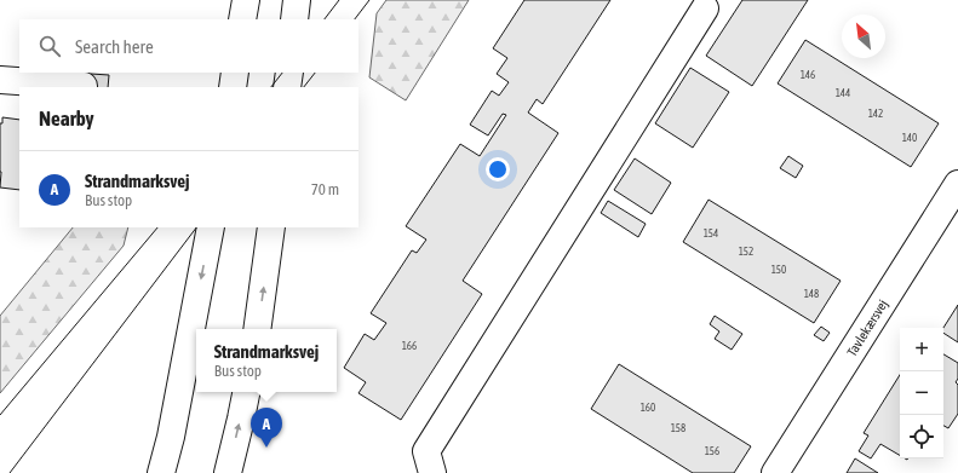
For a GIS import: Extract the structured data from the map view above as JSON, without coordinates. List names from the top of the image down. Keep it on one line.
{"streets":{"main road":["Tavlekærsvej"]},"house_numbers":["146","144","142","140","154","152","150","148","166","160","158","156"],"north":"top left","page":{"search":"Search here","heading":"Nearby","list":[{"mark":"A","name":"Strandmarksvej","note":"Bus stop","value":"70 m"}],"map_buttons":["+","−"],"popup":["Strandmarksvej","Bus stop"],"pins":"A"}}
